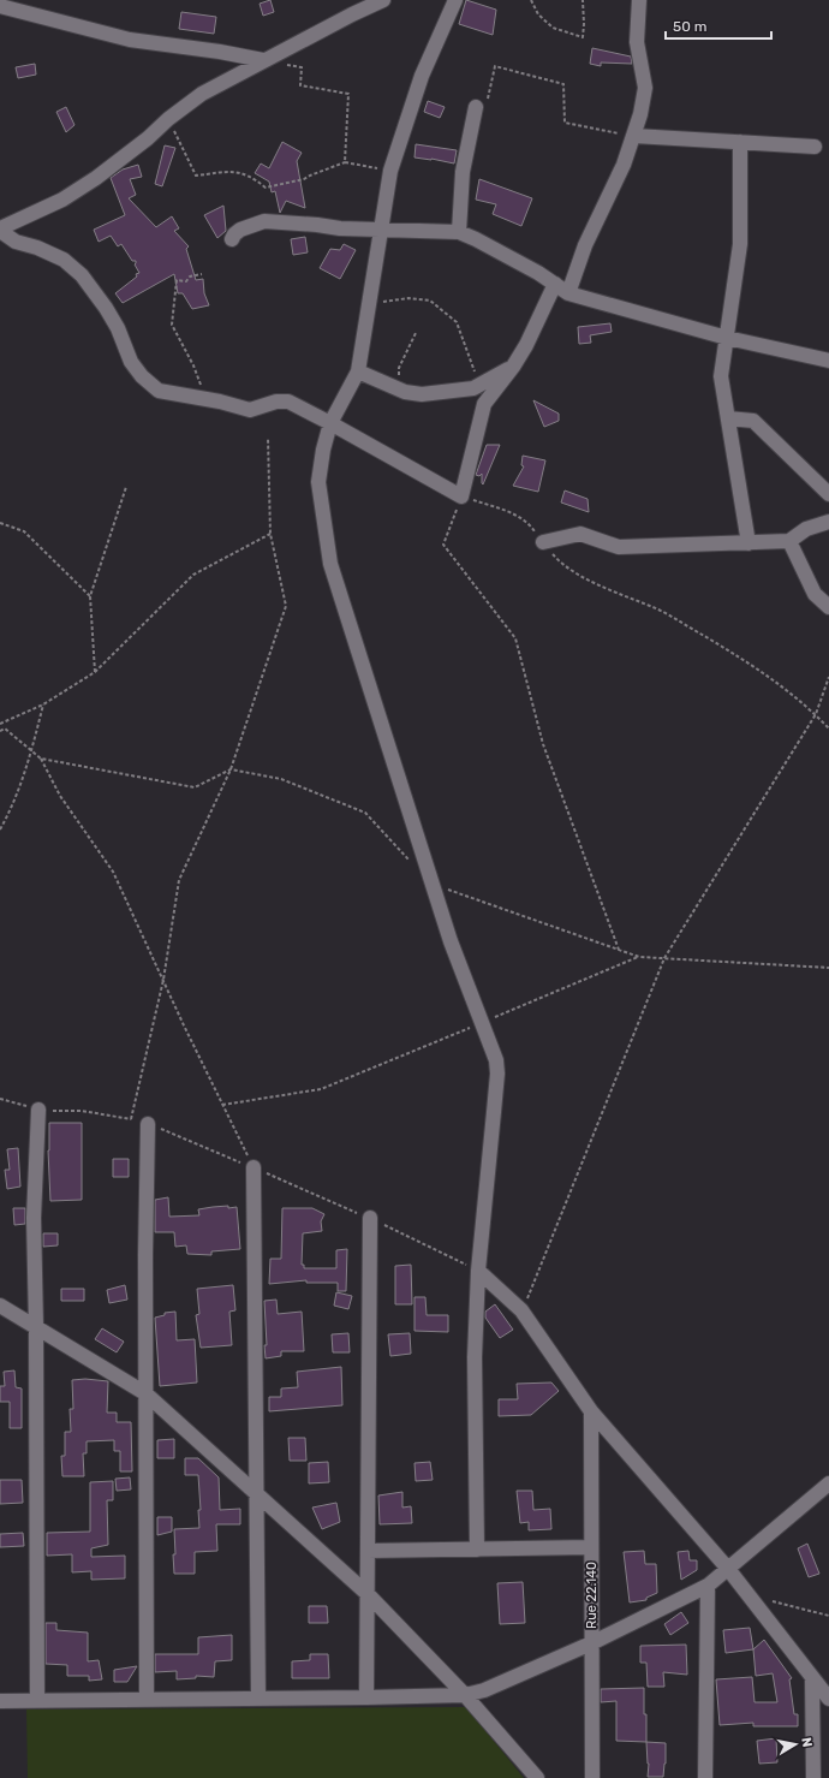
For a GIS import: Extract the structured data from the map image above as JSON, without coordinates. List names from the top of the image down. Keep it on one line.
{"streets":{"street":["Rue 22.140"]},"scale_bar":"50 m","north":"right"}
